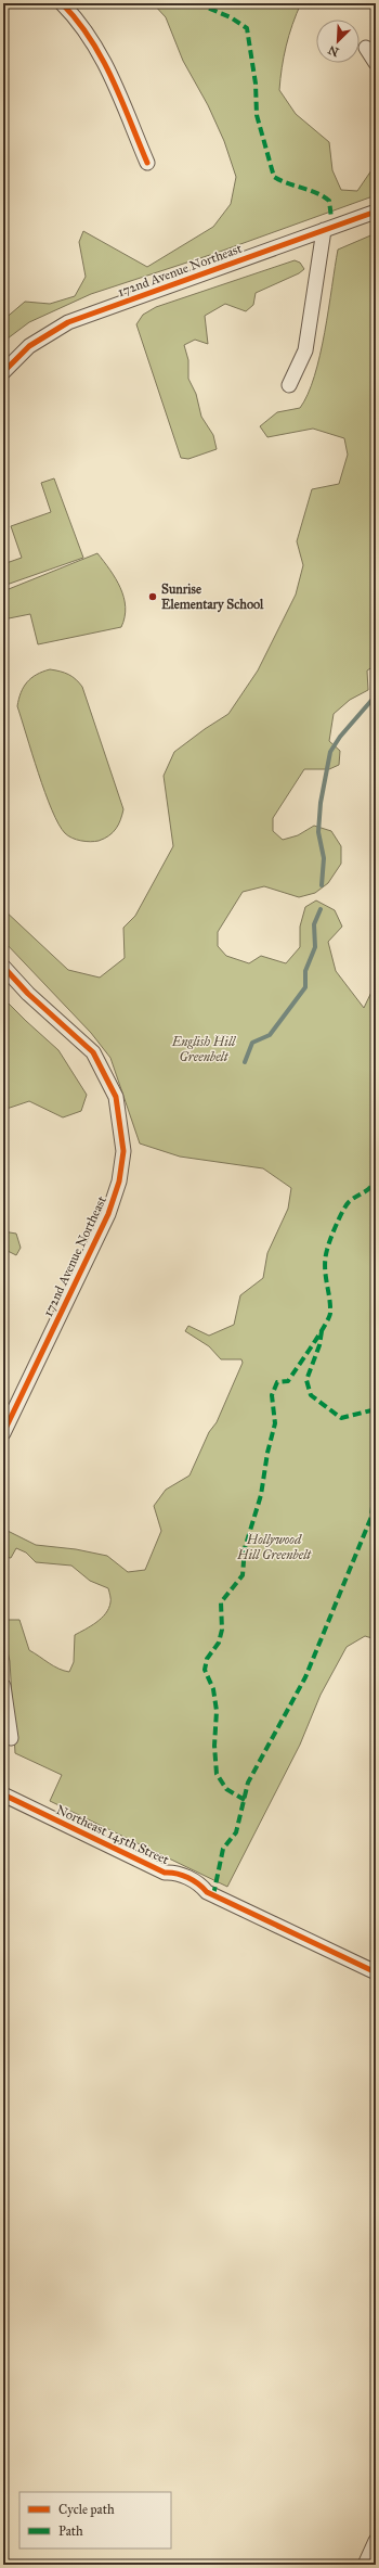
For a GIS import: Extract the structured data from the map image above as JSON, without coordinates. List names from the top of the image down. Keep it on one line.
{"streets":{"street":["172nd Avenue Northeast","Northeast 145th Street"]},"parks":["English Hill Greenbelt","Hollywood Hill Greenbelt"],"places":["Sunrise Elementary School"],"legend":["Cycle path","Path"],"north":"bottom left"}
